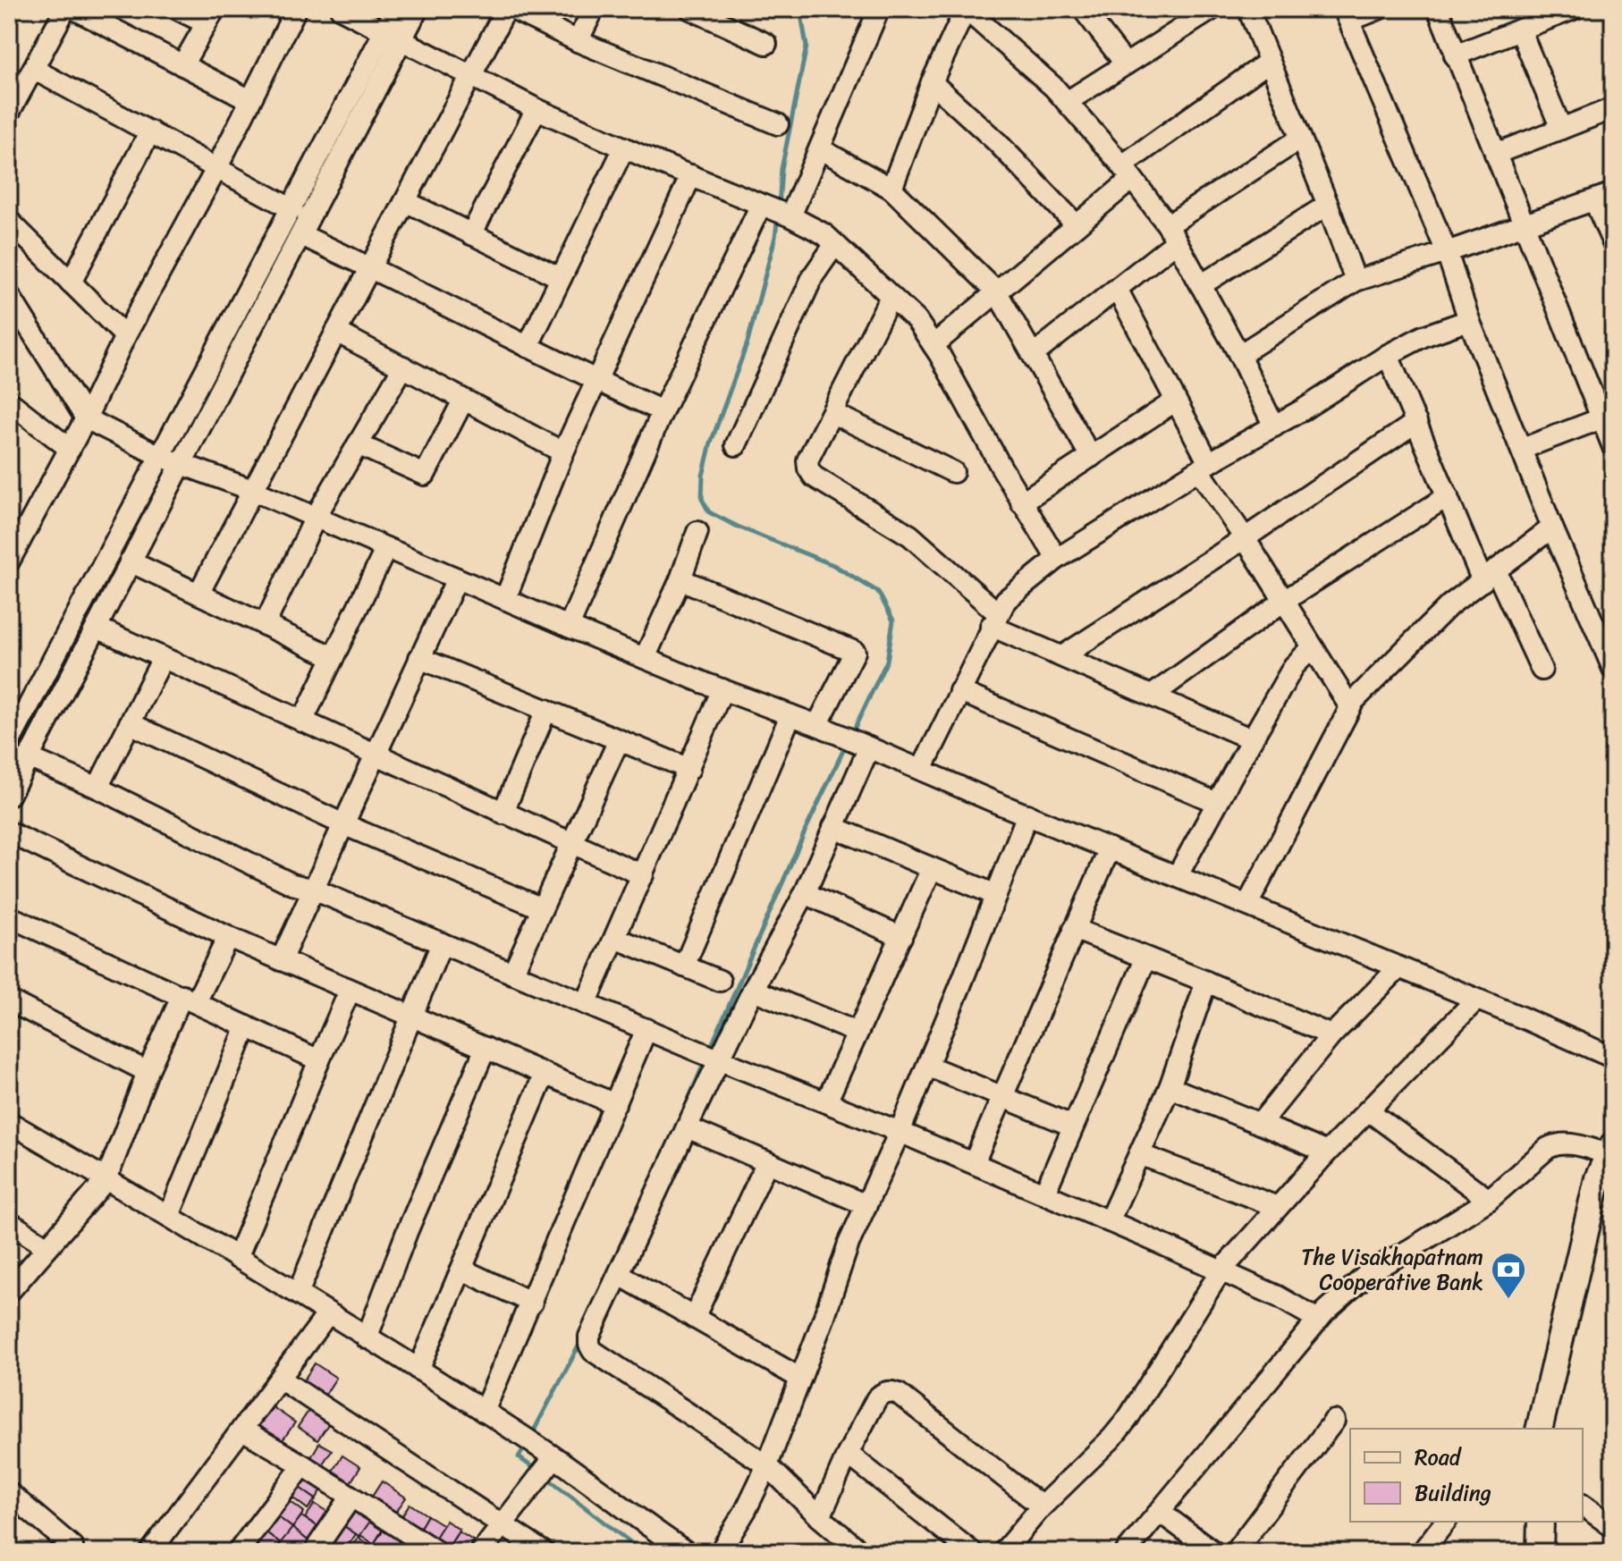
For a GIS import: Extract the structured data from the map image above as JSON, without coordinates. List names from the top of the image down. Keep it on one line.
{"places":{"bank":["The Visakhapatnam Cooperative Bank"]},"legend":["Road","Building"]}
